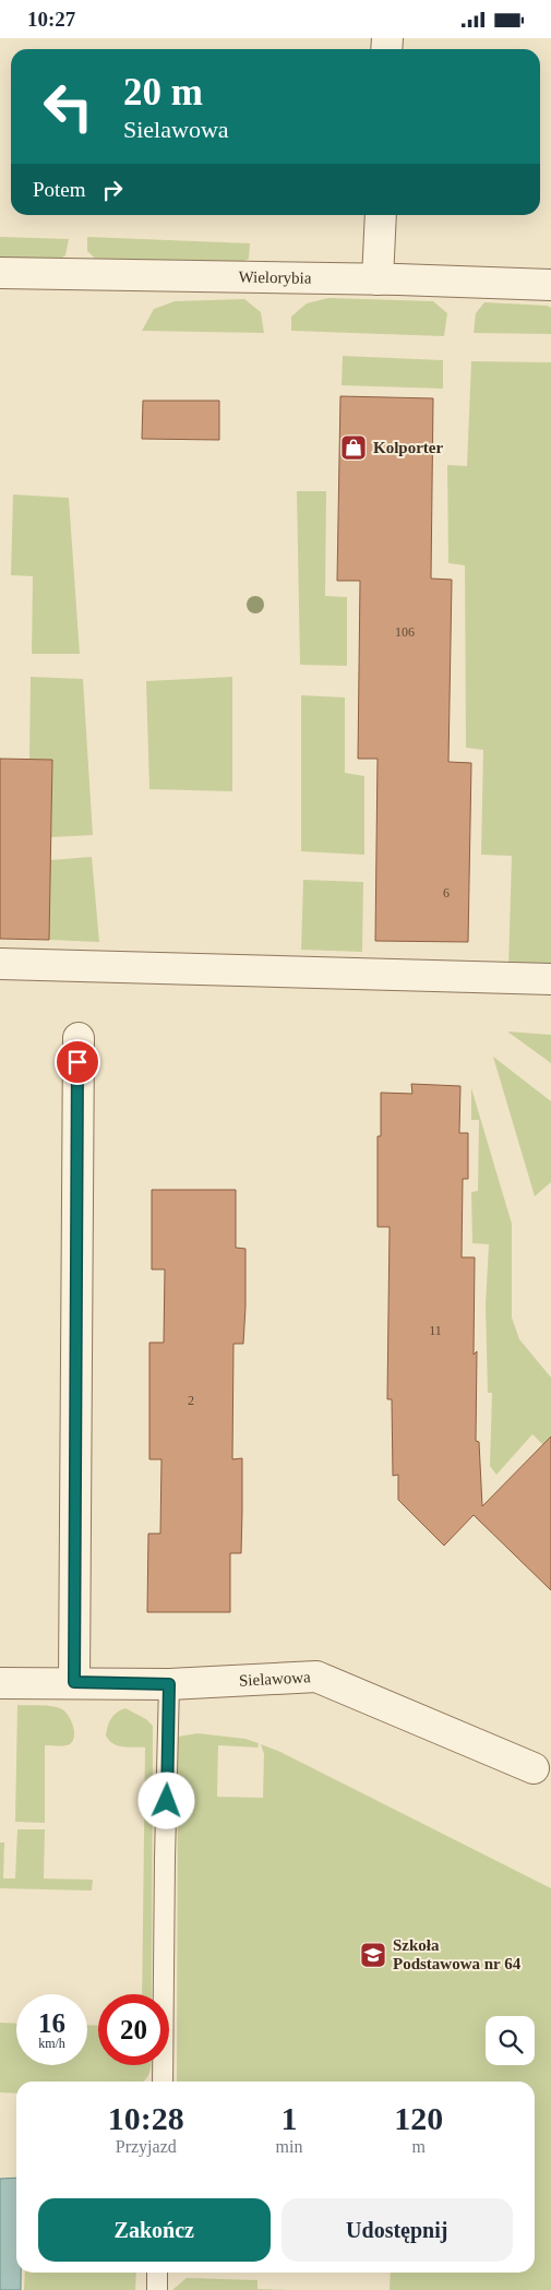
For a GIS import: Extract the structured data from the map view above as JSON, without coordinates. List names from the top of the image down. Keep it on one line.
{"streets":{"street":["Wielorybia","Sielawowa"]},"places":{"shop":["Kolporter"],"school or university":["Szkoła Podstawowa nr 64"]},"house_numbers":["106","6","11","2"],"page":{"status":"10:27","turn":["20 m","Sielawowa"],"then":"Potem","speed":"16 km/h","limit":"20","eta":["10:28","Przyjazd","1","min","120","m"],"buttons":["Zakończ","Udostępnij"]}}
